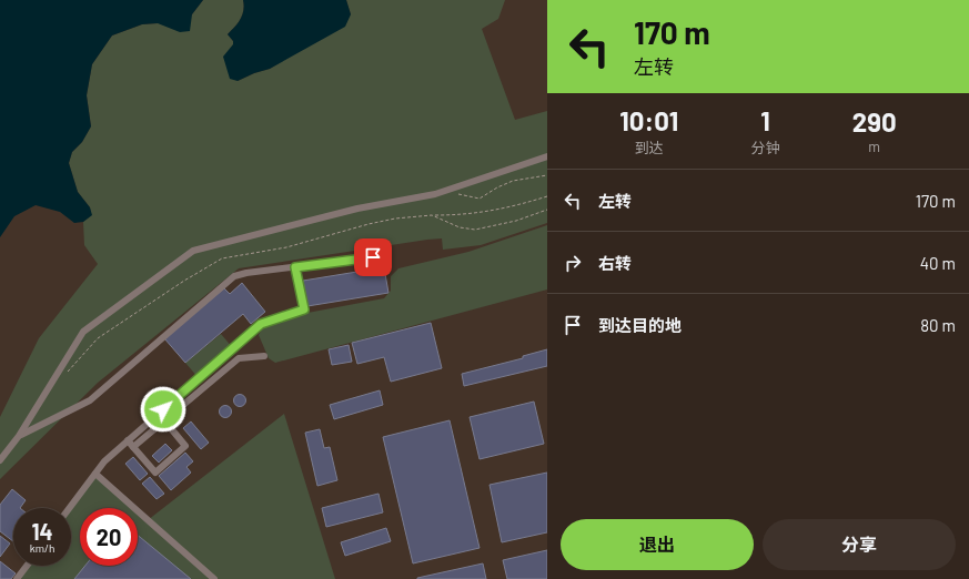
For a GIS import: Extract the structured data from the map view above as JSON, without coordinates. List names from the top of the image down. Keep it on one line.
{"page":{"turn":["170 m","左转"],"eta":["10:01","到达","1","分钟","290","m"],"list":[{"name":"左转","value":"170 m"},{"name":"右转","value":"40 m"},{"name":"到达目的地","value":"80 m"}],"speed":"14 km/h","limit":"20","buttons":["退出","分享"]}}
